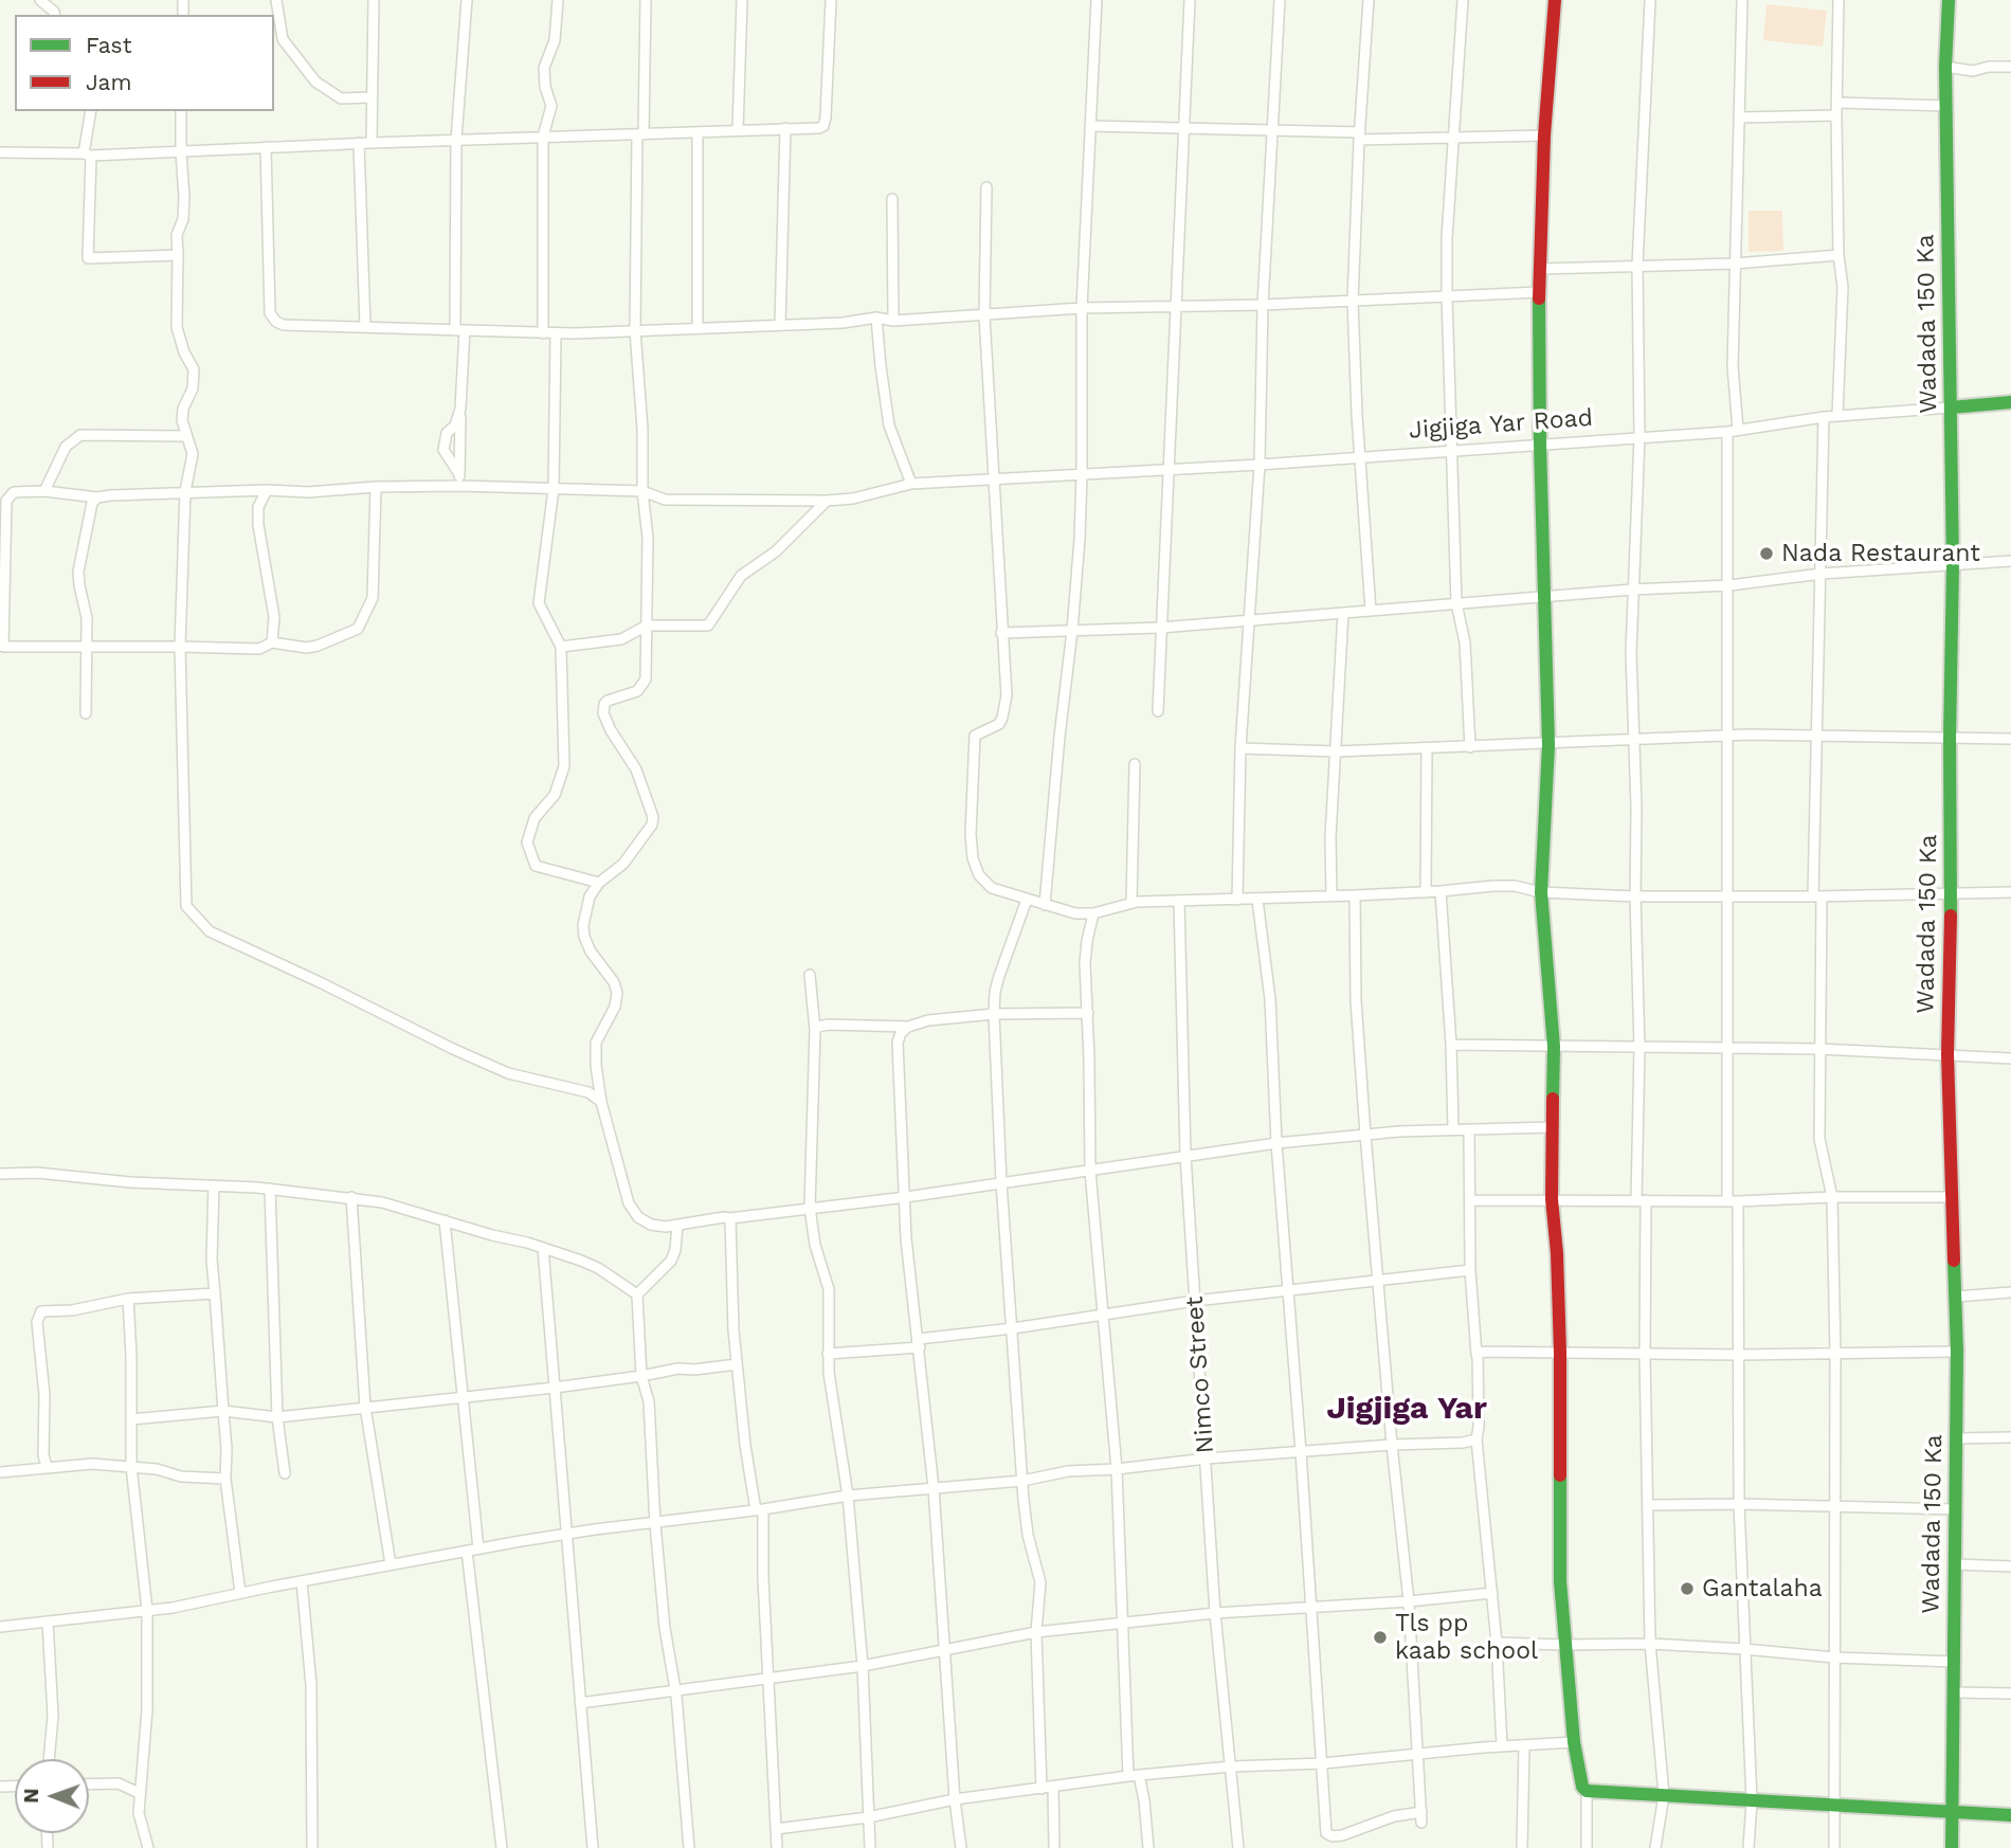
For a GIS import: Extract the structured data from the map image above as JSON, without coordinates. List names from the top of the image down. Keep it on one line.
{"streets":{"street":["Wadada 150 Ka","Jigjiga Yar Road","Nimco Street"]},"crossings":[["Wadada 150 Ka","Jigjiga Yar Road"]],"districts":["Jigjiga Yar"],"places":["Nada Restaurant","Gantalaha","Tls pp kaab school"],"legend":["Fast","Jam"],"north":"left"}
